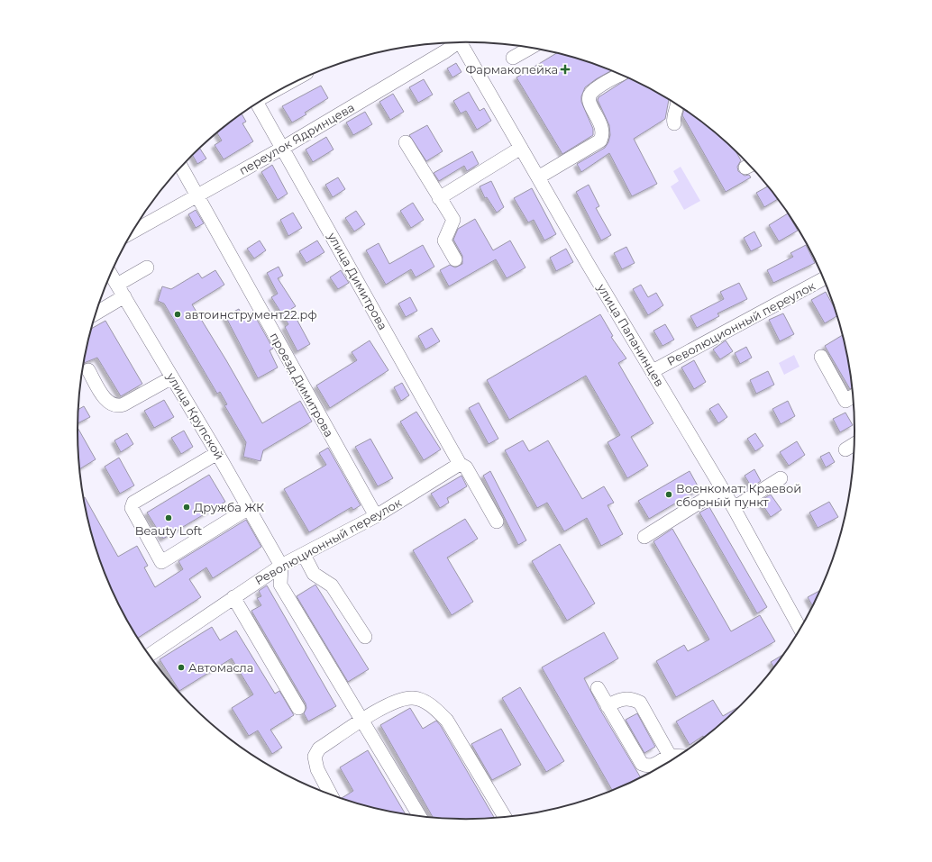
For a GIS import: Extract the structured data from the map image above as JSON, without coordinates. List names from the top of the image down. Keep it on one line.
{"streets":{"street":["переулок Ядринцева","улица Димитрова","Революционный переулок","улица Папанинцев","проезд Димитрова","улица Крупской"]},"crossings":[["переулок Ядринцева","улица Димитрова"],["переулок Ядринцева","проезд Димитрова"],["улица Димитрова","Революционный переулок"],["Революционный переулок","улица Папанинцев"],["Революционный переулок","проезд Димитрова"],["Революционный переулок","улица Крупской"]],"places":{"health":["Фармакопейка"],"other":["автоинструмент22.рф","Военкомат: Краевой сборный пункт","Дружба ЖК","Beauty Loft","Автомасла"]}}
